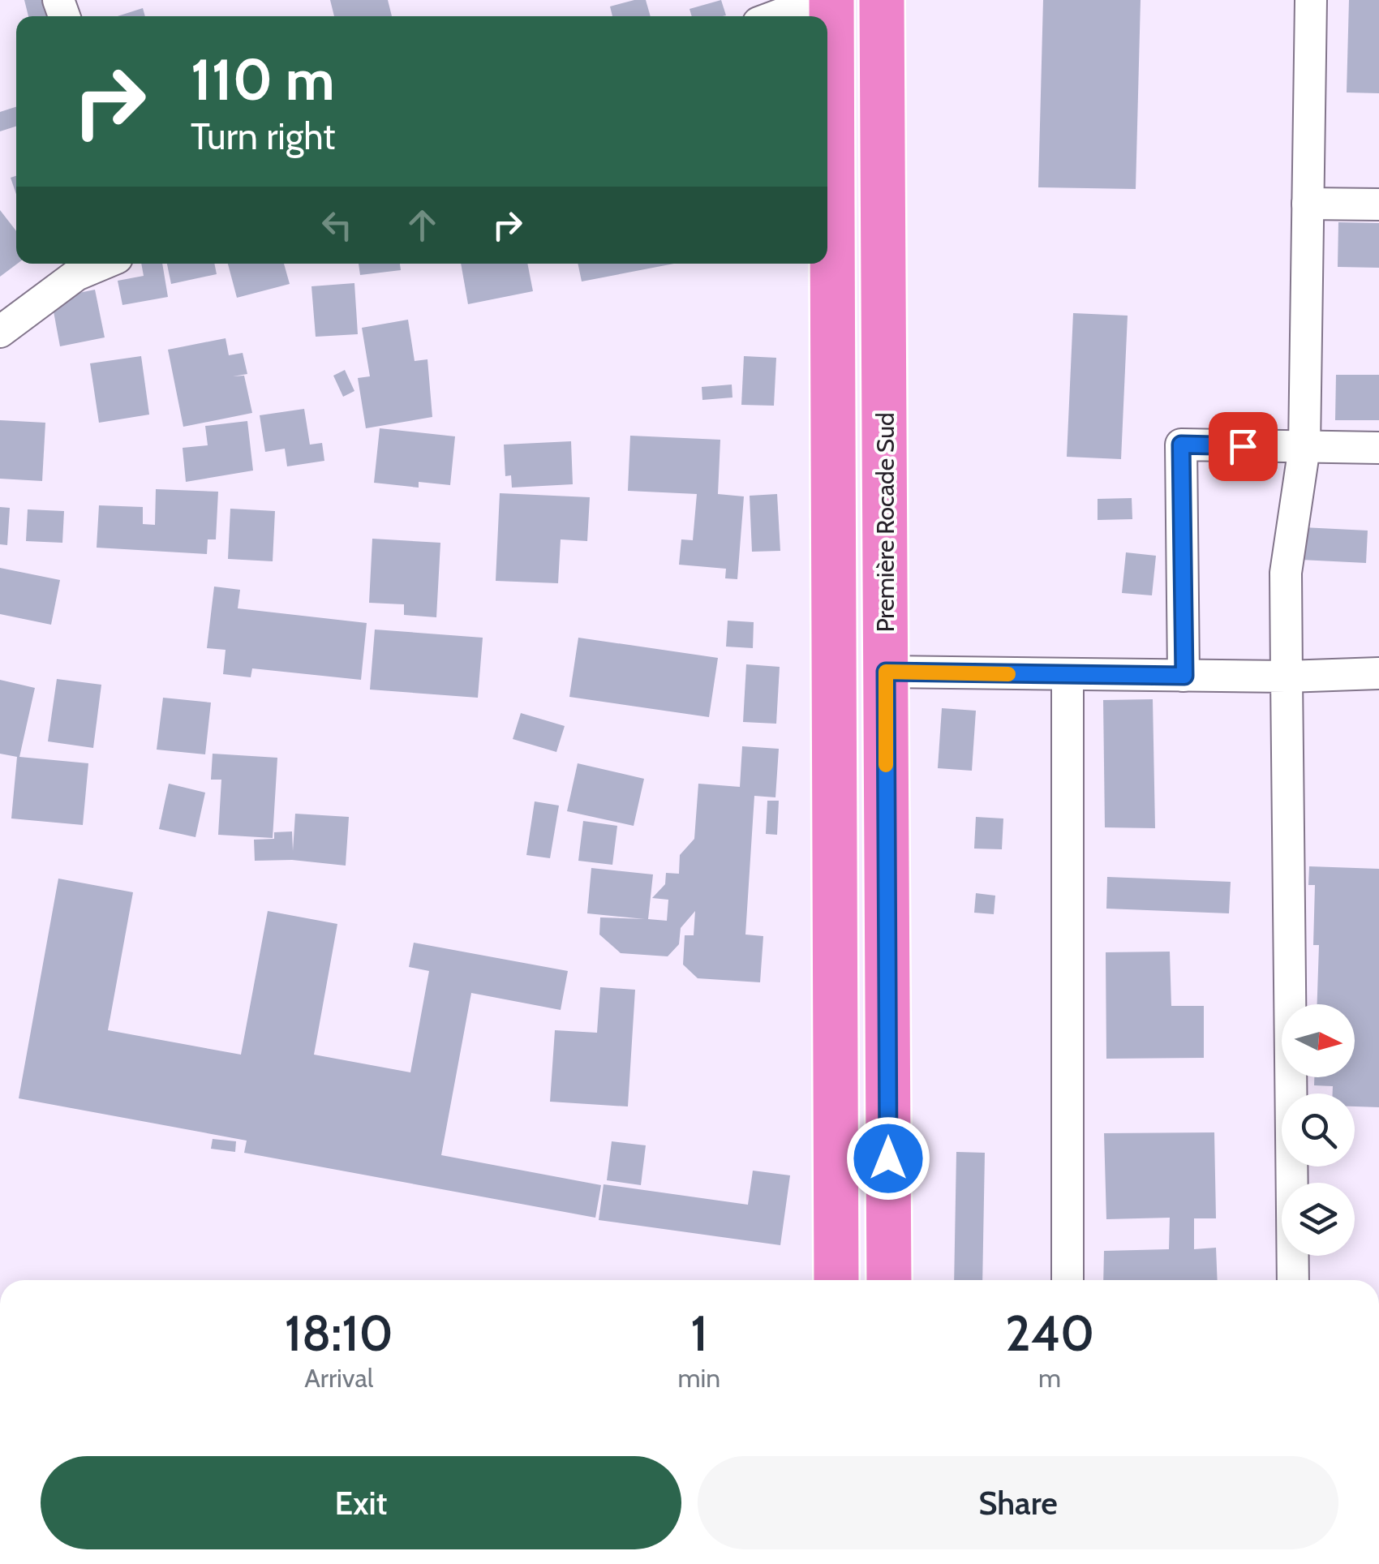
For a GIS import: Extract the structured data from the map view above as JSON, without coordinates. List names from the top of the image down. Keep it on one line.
{"streets":{"highway":["Première Rocade Sud"]},"north":"right","page":{"turn":["110 m","Turn right"],"eta":["18:10","Arrival","1","min","240","m"],"buttons":["Exit","Share"]}}
